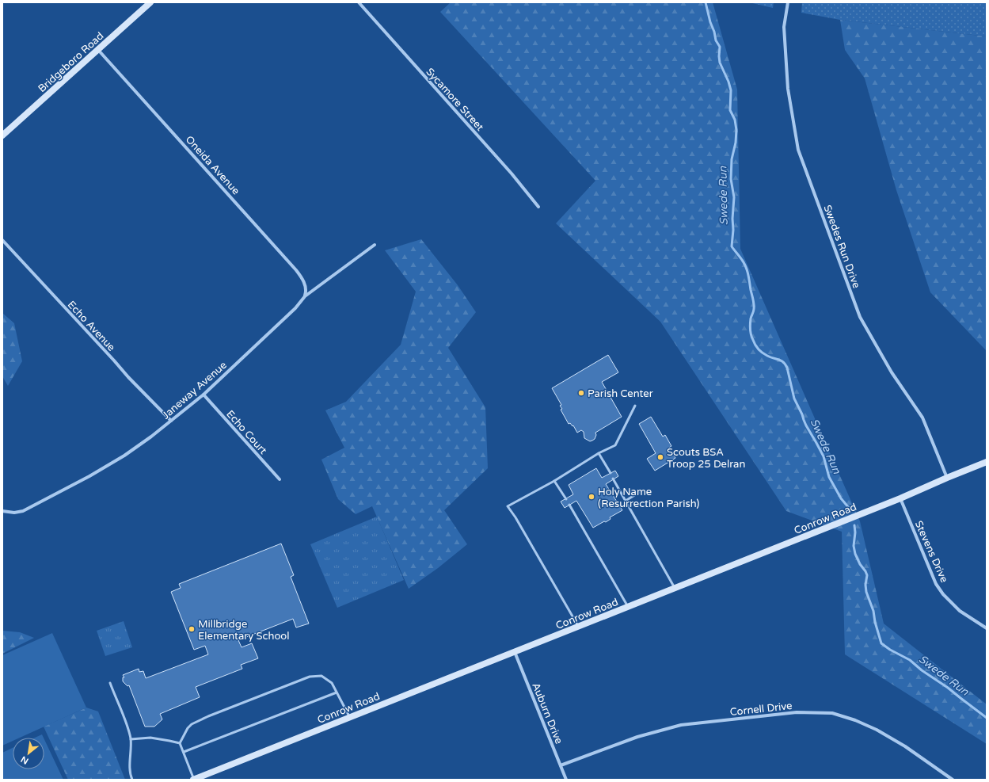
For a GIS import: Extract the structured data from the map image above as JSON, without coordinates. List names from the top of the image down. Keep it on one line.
{"streets":{"street":["Bridgeboro Road","Sycamore Street","Oneida Avenue","Swedes Run Drive","Echo Avenue","Janeway Avenue","Echo Court","Conrow Road","Stevens Drive","Cornell Drive","Auburn Drive"]},"crossings":[["Bridgeboro Road","Oneida Avenue"],["Oneida Avenue","Janeway Avenue"],["Swedes Run Drive","Conrow Road"],["Echo Avenue","Janeway Avenue"],["Janeway Avenue","Echo Court"],["Conrow Road","Stevens Drive"],["Conrow Road","Auburn Drive"],["Cornell Drive","Auburn Drive"]],"water":["Swede Run"],"places":["Parish Center","Scouts BSA Troop 25 Delran","Holy Name (Resurrection Parish)","Millbridge Elementary School"],"north":"bottom left"}
